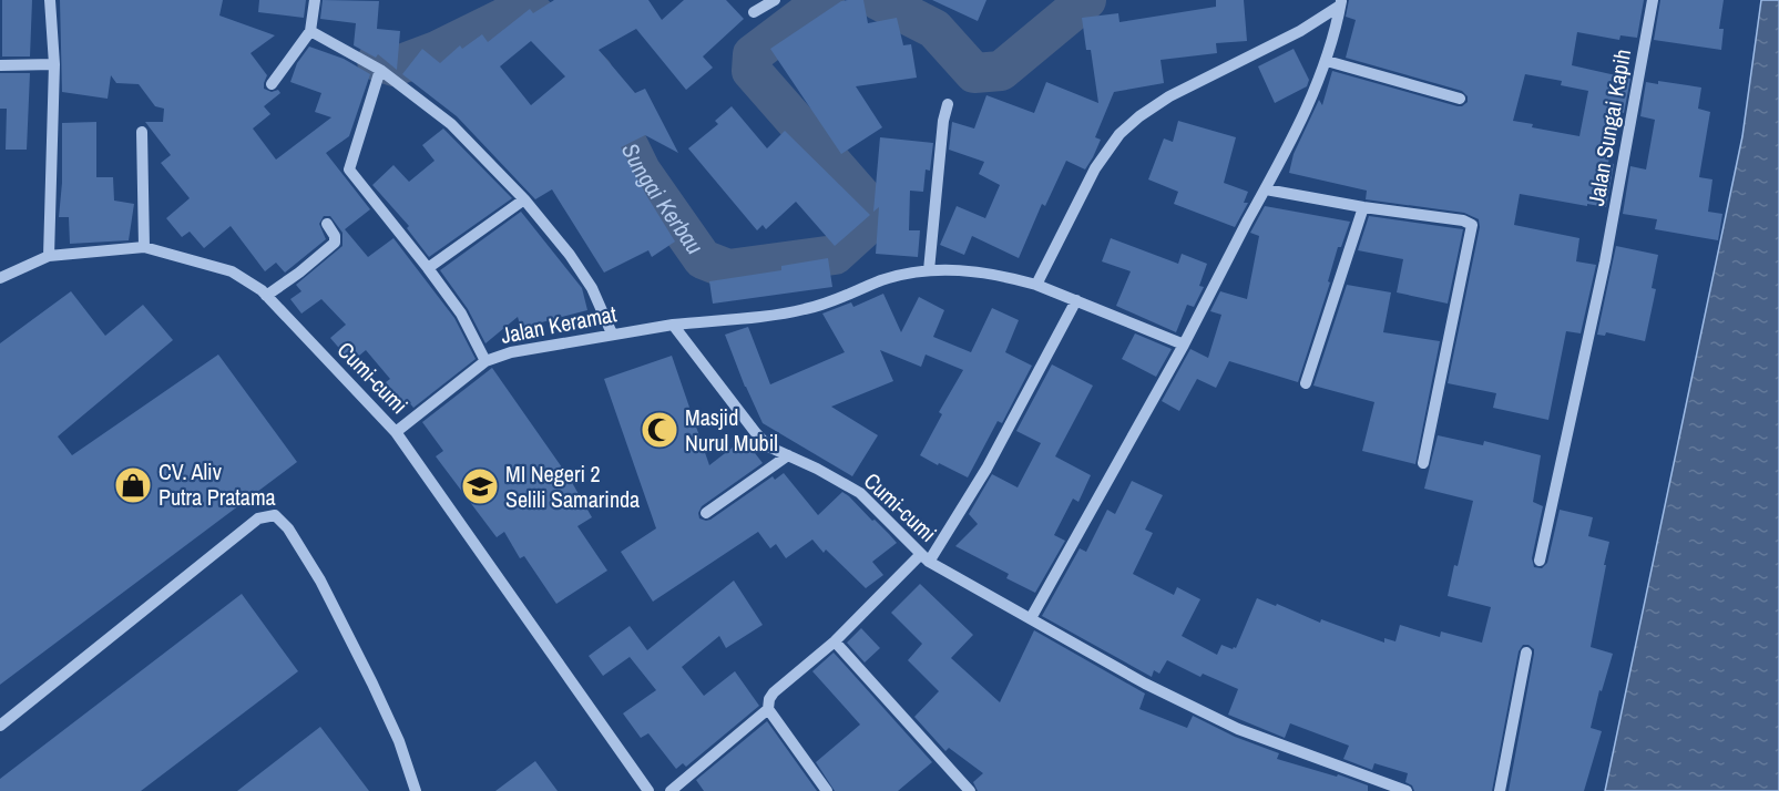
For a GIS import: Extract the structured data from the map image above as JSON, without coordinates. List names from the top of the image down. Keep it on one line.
{"streets":{"street":["Jalan Sungai Kapih","Jalan Keramat","Cumi-cumi"]},"crossings":[["Jalan Keramat","Cumi-cumi"]],"water":["Sungai Kerbau"],"places":{"mosque":["Masjid Nurul Mubil"],"shop":["CV. Aliv Putra Pratama"],"school or university":["MI Negeri 2 Selili Samarinda"]}}
